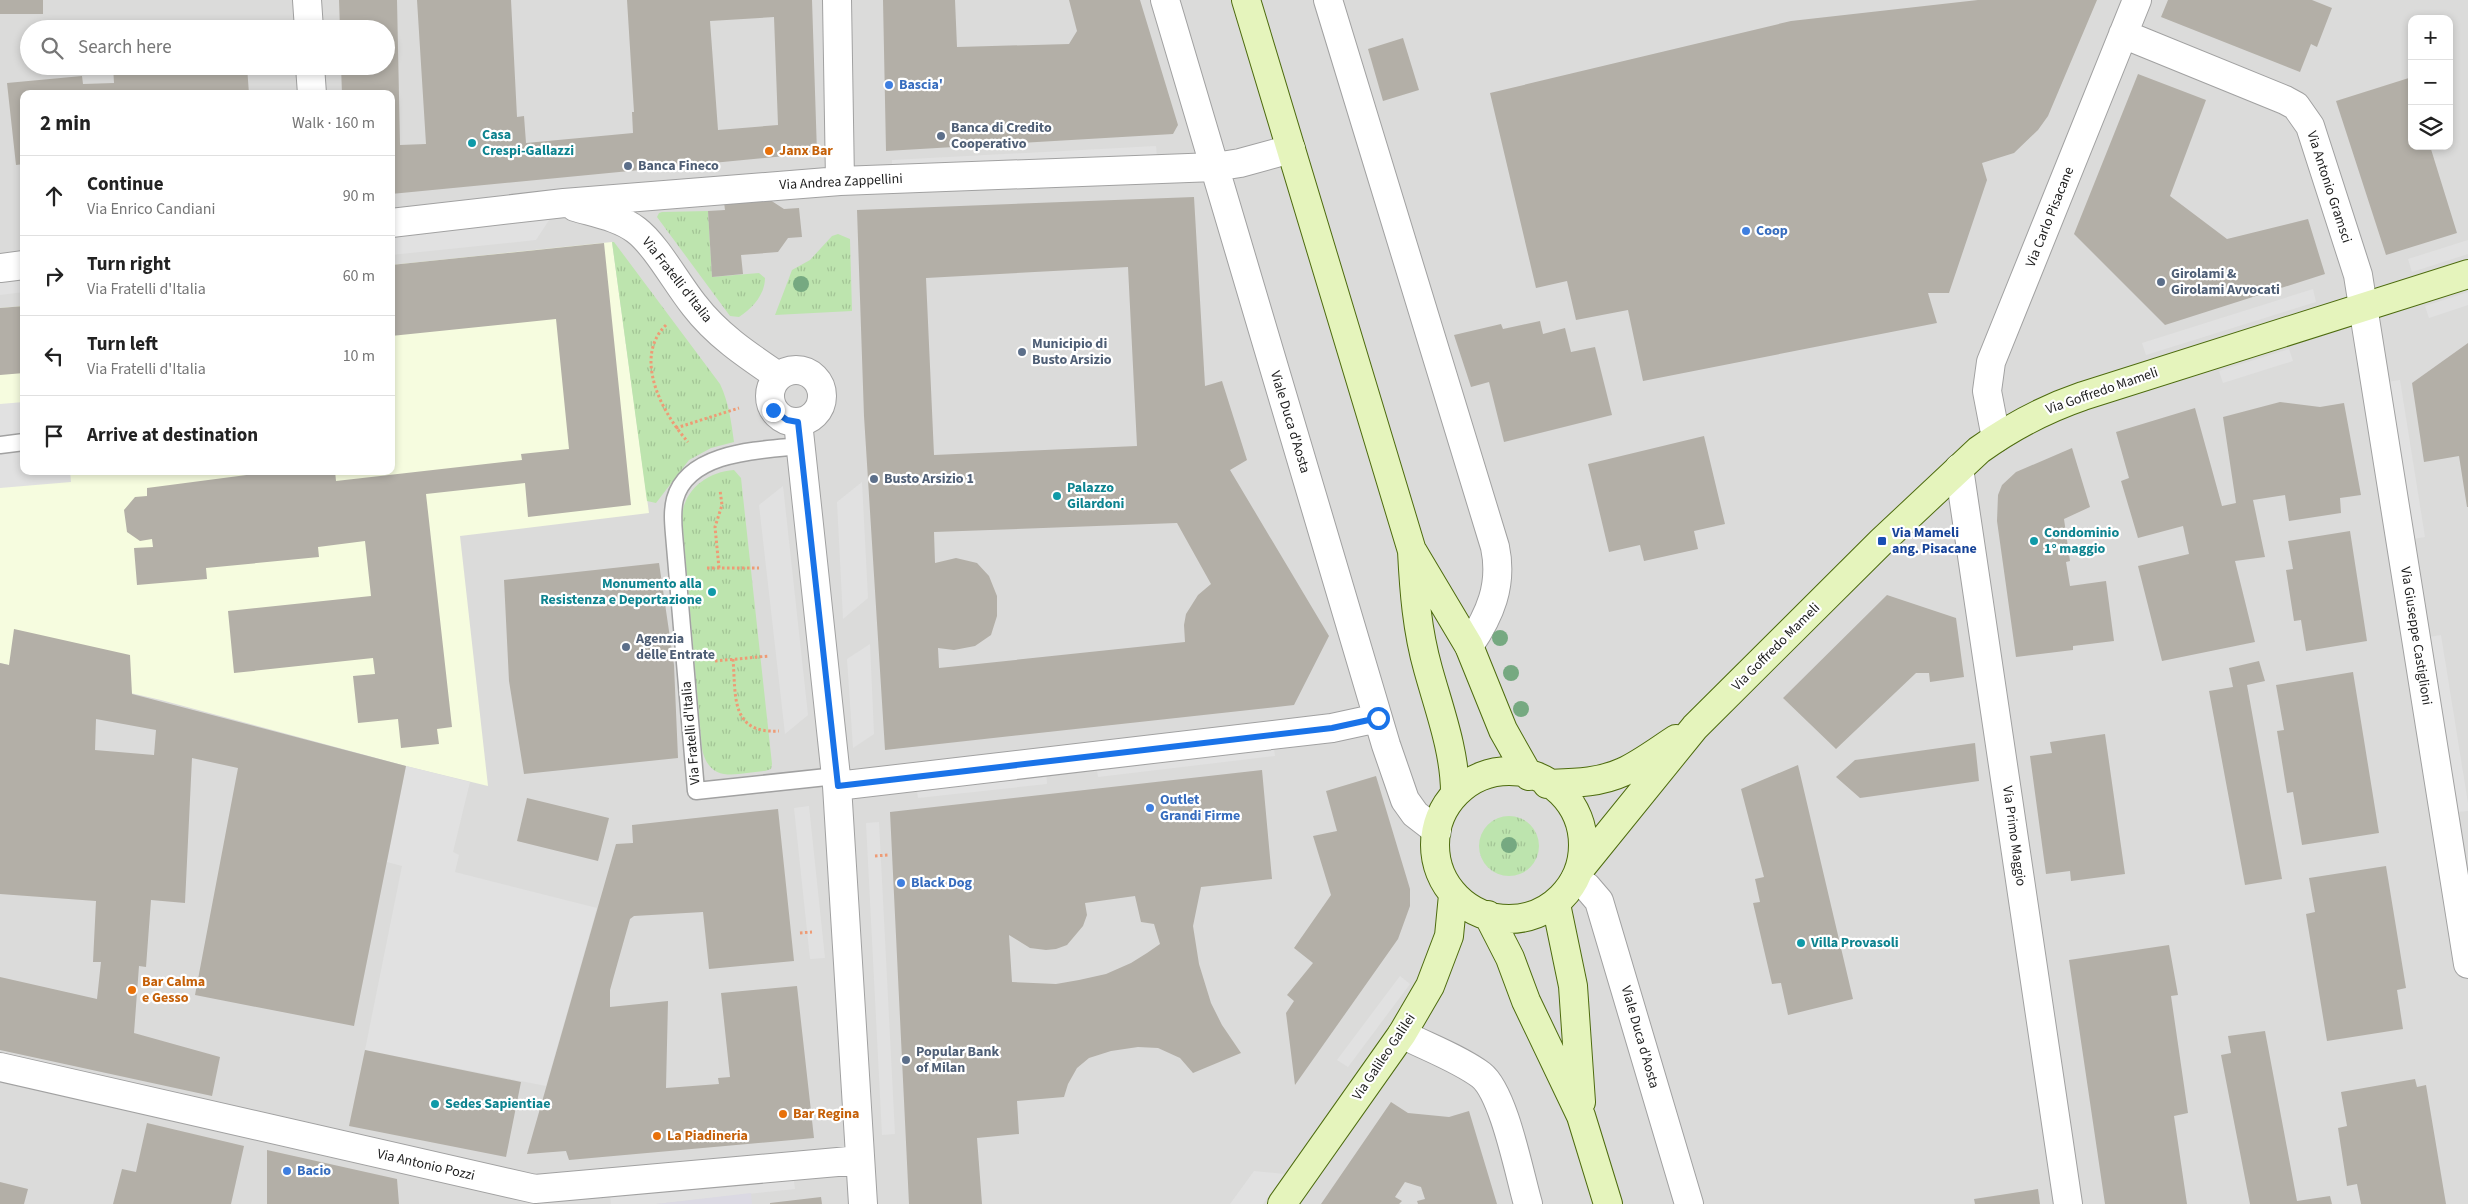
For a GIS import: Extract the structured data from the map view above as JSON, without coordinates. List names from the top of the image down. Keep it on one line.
{"streets":{"main road":["Via Goffredo Mameli","Via Galileo Galilei"],"street":["Via Andrea Zappellini","Via Antonio Gramsci","Via Carlo Pisacane","Via Fratelli d'Italia","Viale Duca d'Aosta","Via Giuseppe Castiglioni","Via Primo Maggio","Via Antonio Pozzi"]},"crossings":[["Via Andrea Zappellini","Via Fratelli d'Italia"],["Via Andrea Zappellini","Viale Duca d'Aosta"],["Via Antonio Gramsci","Via Carlo Pisacane"],["Via Antonio Gramsci","Via Goffredo Mameli"],["Via Antonio Gramsci","Via Giuseppe Castiglioni"],["Via Carlo Pisacane","Via Goffredo Mameli"],["Via Goffredo Mameli","Viale Duca d'Aosta"],["Via Goffredo Mameli","Via Giuseppe Castiglioni"],["Via Goffredo Mameli","Via Primo Maggio"],["Via Goffredo Mameli","Via Galileo Galilei"],["Viale Duca d'Aosta","Via Galileo Galilei"]],"places":{"other":["Bascia'","Banca di Credito Cooperativo","Casa Crespi-Gallazzi","Janx Bar","Banca Fineco","Coop","Girolami & Girolami Avvocati","Municipio di Busto Arsizio","Busto Arsizio 1","Palazzo Gilardoni","Condominio 1° maggio","Monumento alla Resistenza e Deportazione","Agenzia delle Entrate","Outlet Grandi Firme","Black Dog","Villa Provasoli","Bar Calma e Gesso","Popular Bank of Milan","Sedes Sapientiae","Bar Regina","La Piadineria","Bacio"],"transit":["Via Mameli ang. Pisacane"]},"page":{"map_buttons":["+","−"],"search":"Search here","heading":["2 min","Walk · 160 m"],"list":[["Continue","Via Enrico Candiani","90 m"],["Turn right","Via Fratelli d'Italia","60 m"],["Turn left","Via Fratelli d'Italia","10 m"],"Arrive at destination"]}}
